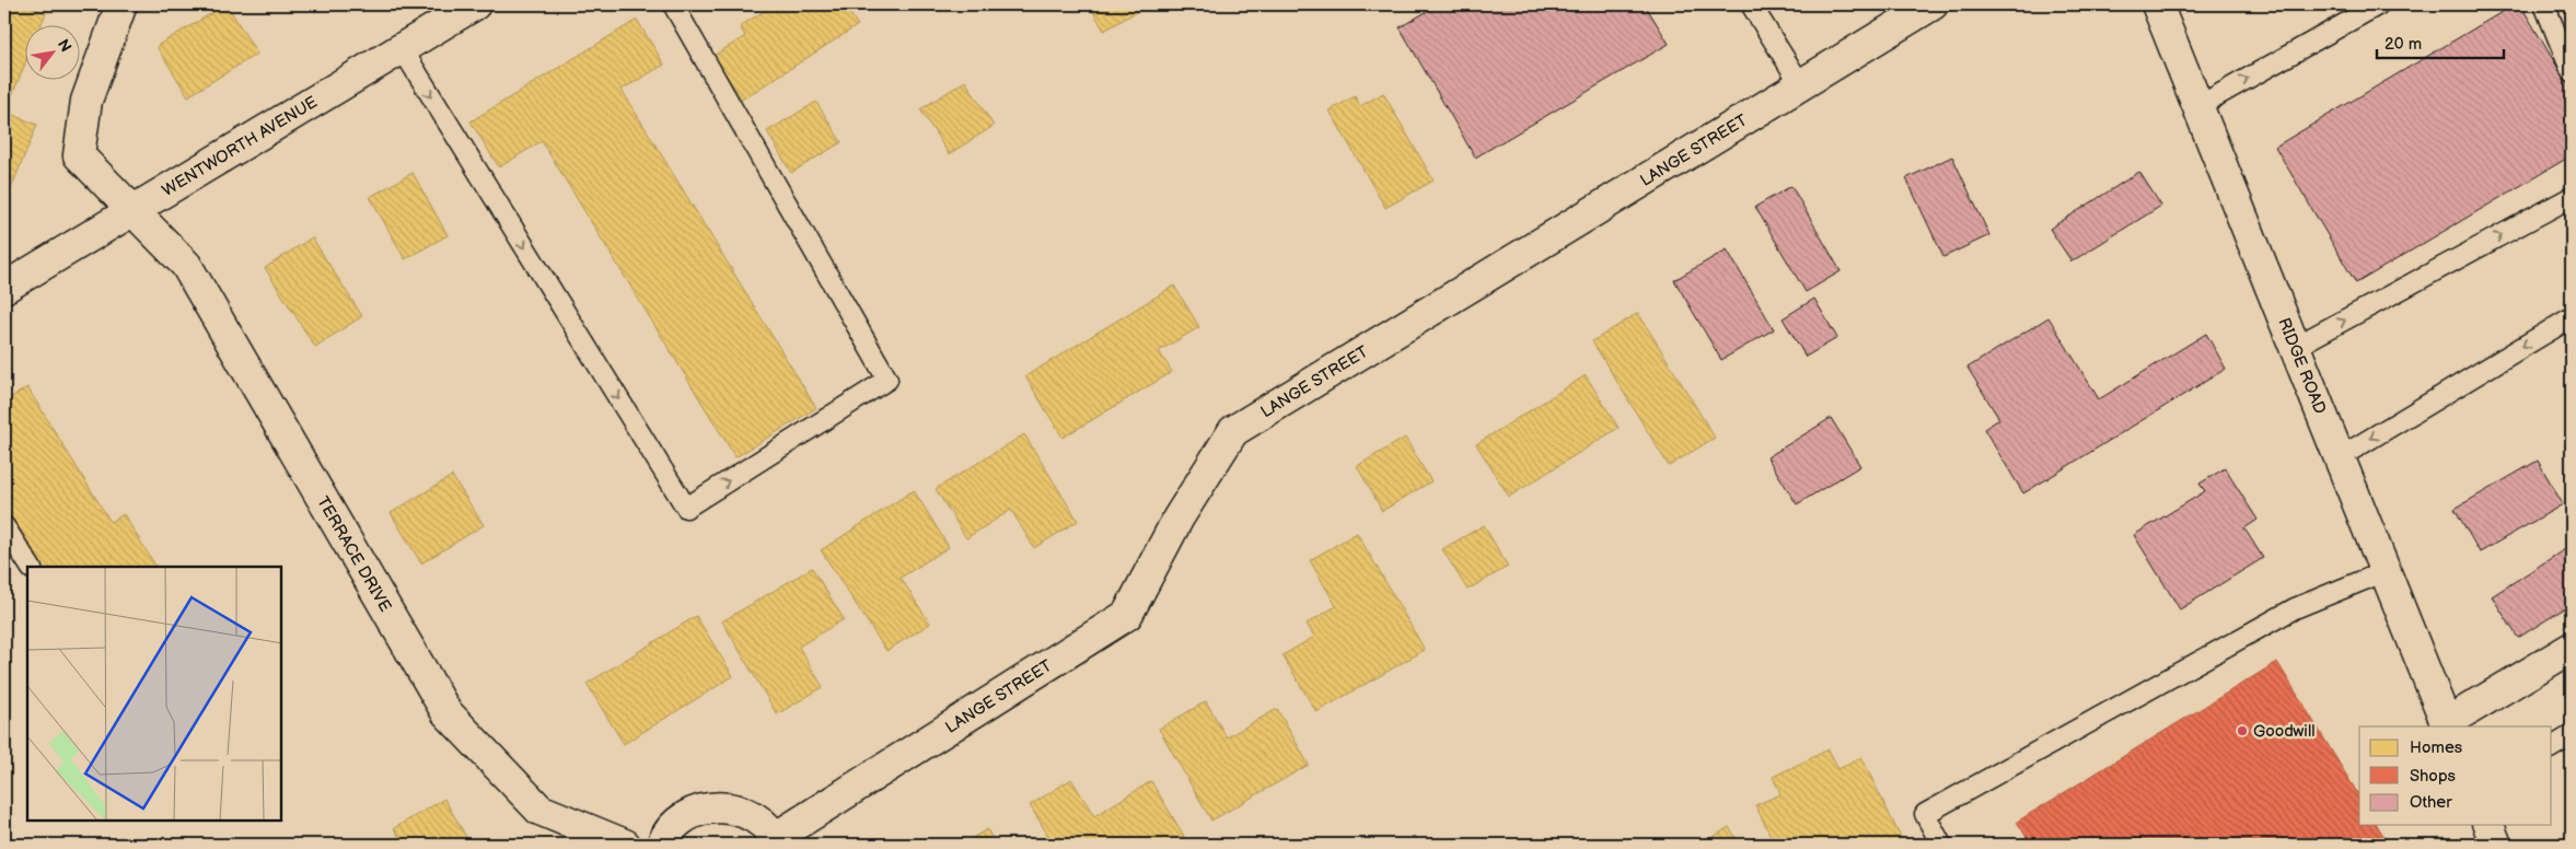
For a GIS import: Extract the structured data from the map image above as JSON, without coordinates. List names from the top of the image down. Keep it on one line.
{"streets":{"street":["WENTWORTH AVENUE","LANGE STREET","RIDGE ROAD","TERRACE DRIVE"]},"crossings":[["WENTWORTH AVENUE","TERRACE DRIVE"]],"places":["Goodwill"],"legend":["Homes","Shops","Other"],"scale_bar":"20 m","north":"top right"}
